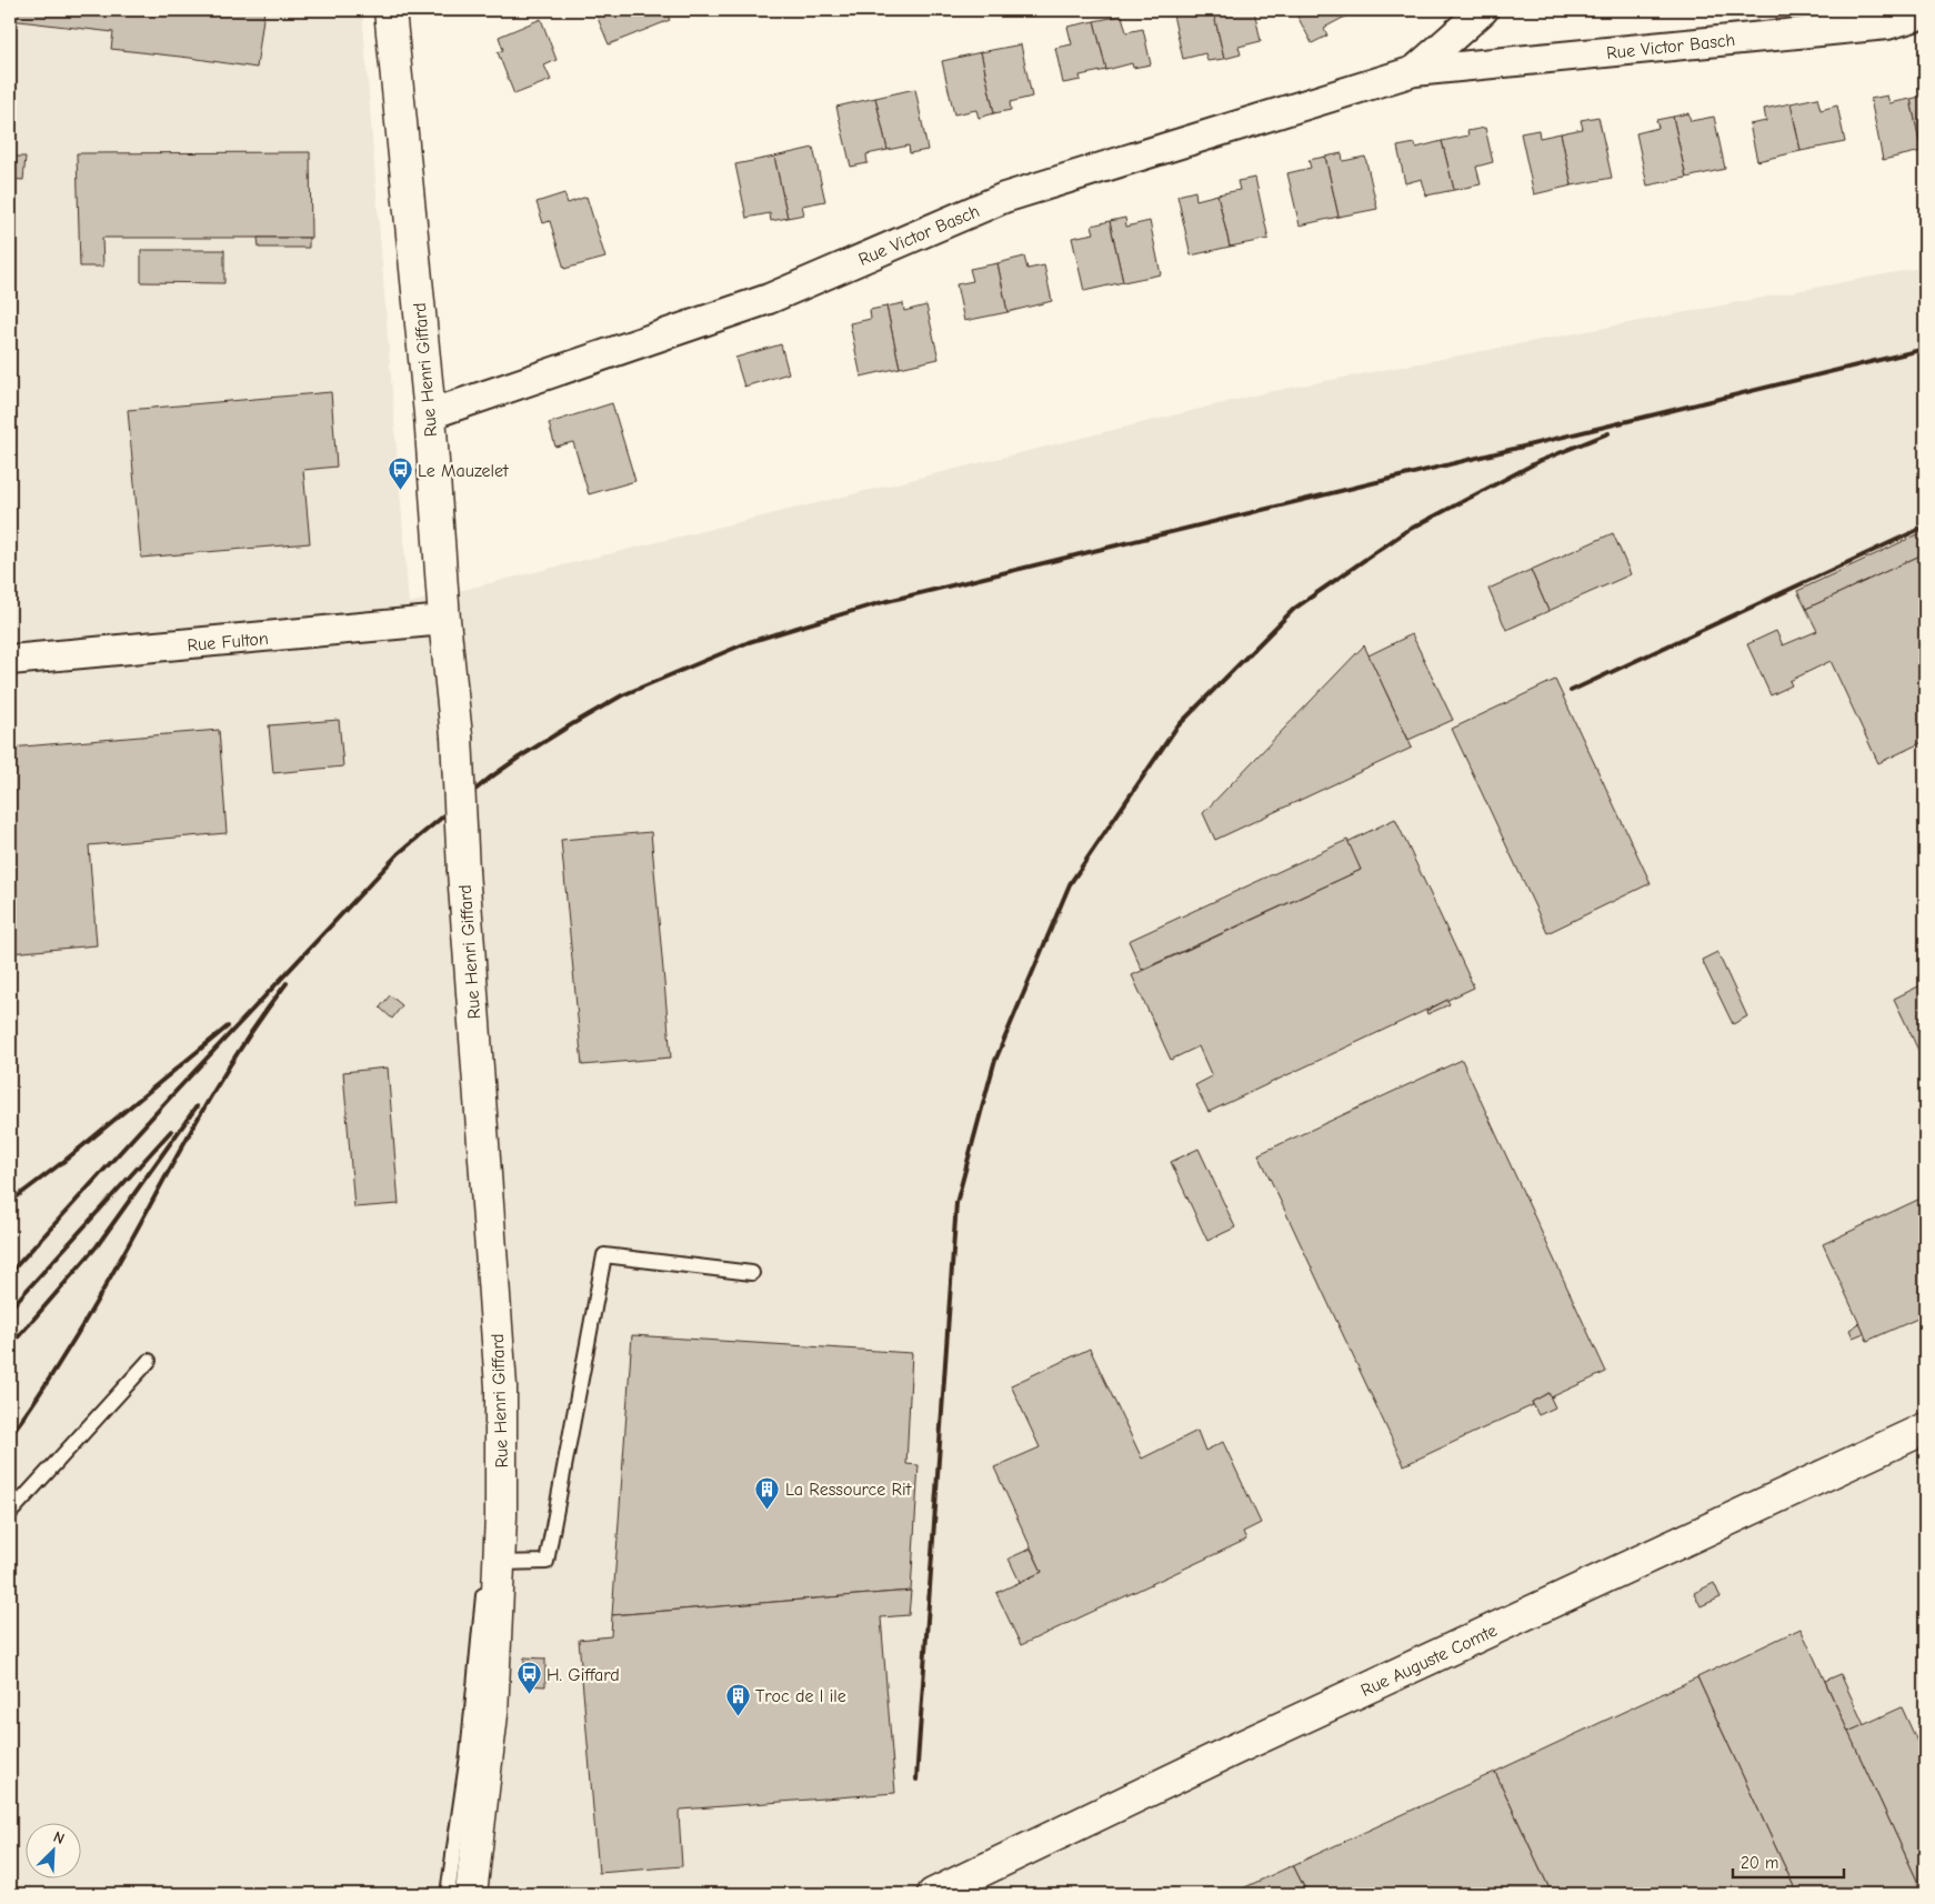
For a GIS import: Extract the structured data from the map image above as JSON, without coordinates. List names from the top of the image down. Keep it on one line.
{"streets":{"street":["Rue Victor Basch","Rue Henri Giffard","Rue Fulton","Rue Auguste Comte"]},"crossings":[["Rue Victor Basch","Rue Henri Giffard"],["Rue Henri Giffard","Rue Fulton"]],"places":{"bus stop":["Le Mauzelet","H. Giffard"],"building":["La Ressource Rit","Troc de l ile"]},"scale_bar":"20 m","north":"top right"}
